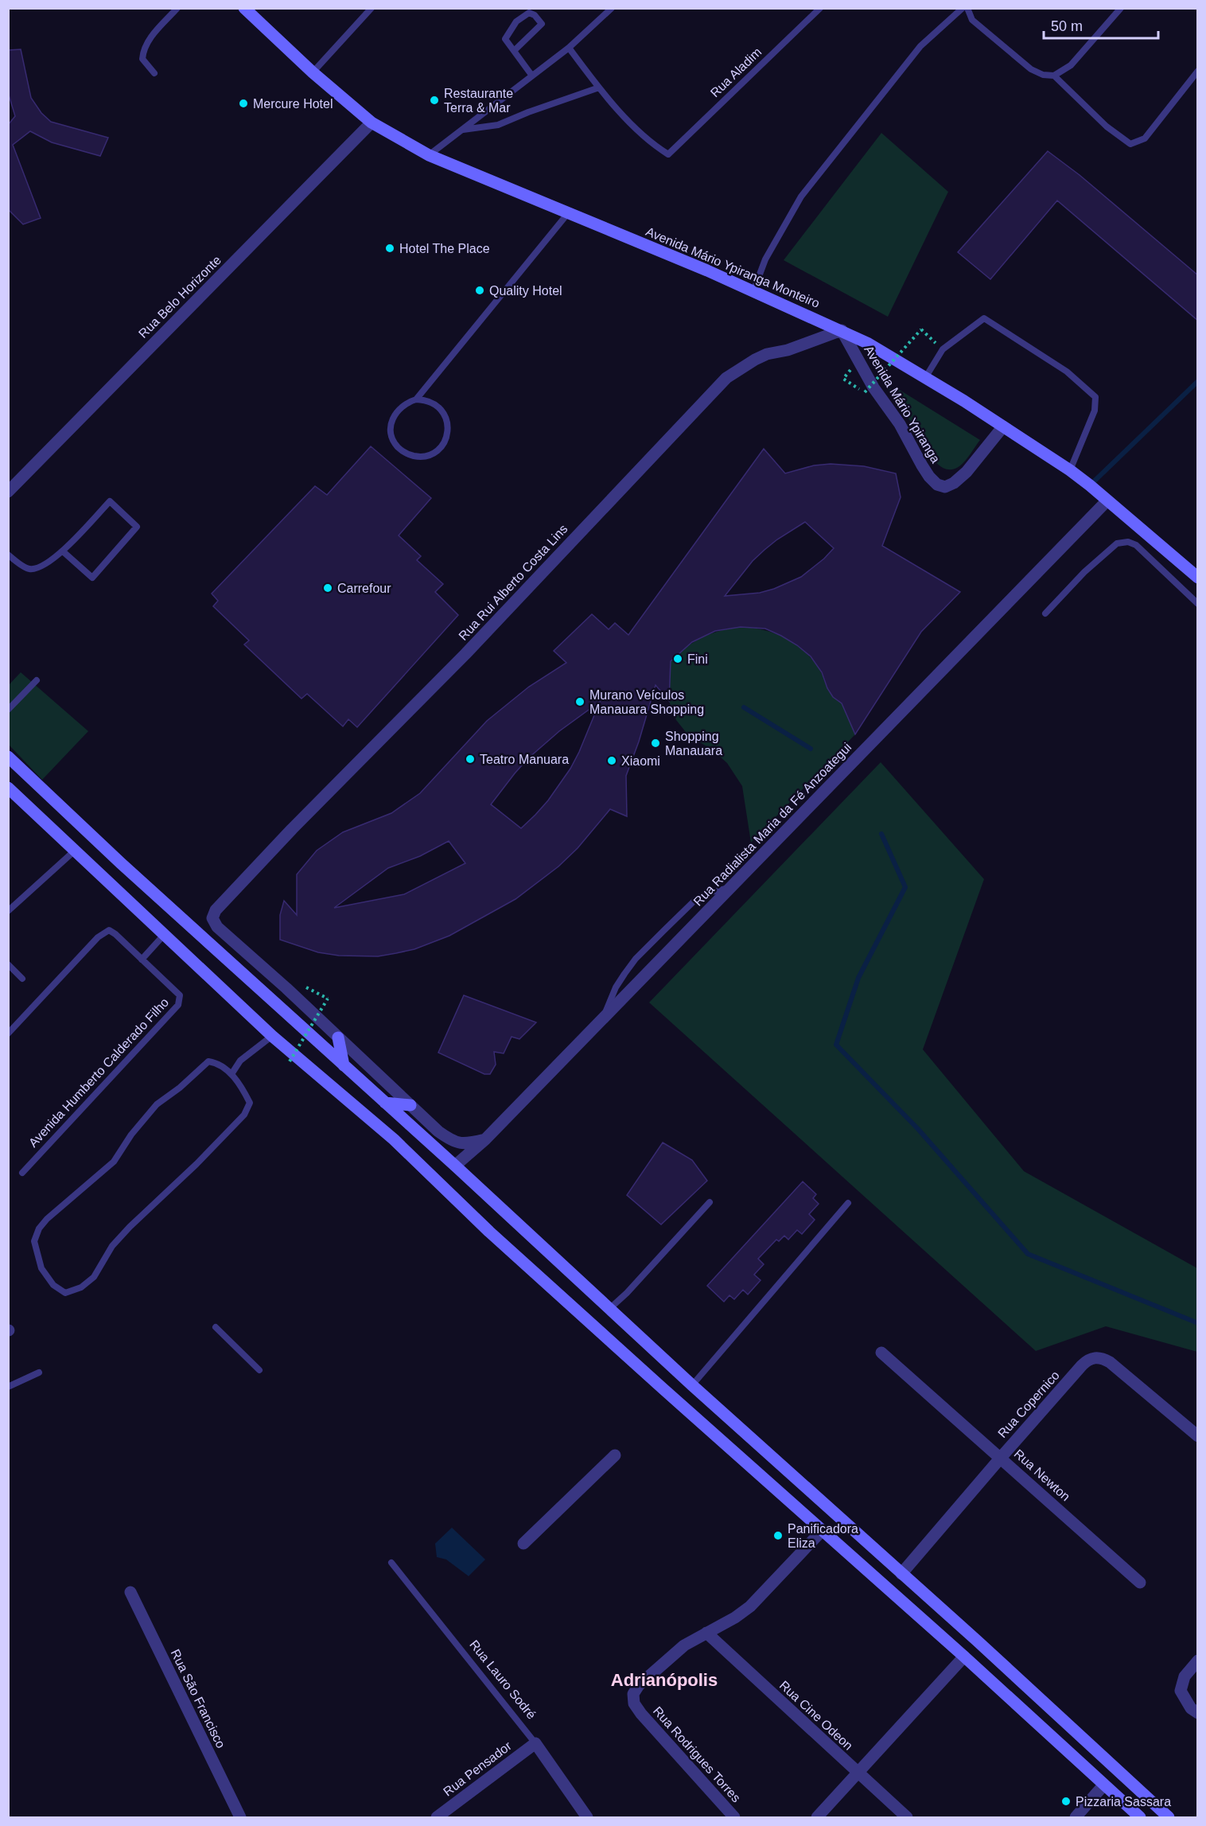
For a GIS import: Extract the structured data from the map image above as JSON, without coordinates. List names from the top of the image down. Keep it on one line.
{"streets":{"main road":["Avenida Mário Ypiranga Monteiro"],"street":["Rua Belo Horizonte","Avenida Mário Ypiranga","Rua Rui Alberto Costa Lins","Rua Radialista Maria da Fé Anzoategui","Rua Copernico","Rua Newton","Rua Lauro Sodré","Rua São Francisco","Rua Cine Odeon","Rua Rodrigues Torres","Rua Pensador"],"lane":["Rua Aladim","Avenida Humberto Calderado Filho"]},"crossings":[["Avenida Mário Ypiranga Monteiro","Rua Belo Horizonte"],["Avenida Mário Ypiranga Monteiro","Avenida Mário Ypiranga"],["Avenida Mário Ypiranga Monteiro","Rua Rui Alberto Costa Lins"],["Avenida Mário Ypiranga Monteiro","Rua Radialista Maria da Fé Anzoategui"],["Avenida Mário Ypiranga","Rua Rui Alberto Costa Lins"],["Rua Copernico","Rua Newton"],["Rua Lauro Sodré","Rua Pensador"],["Rua Cine Odeon","Rua Rodrigues Torres"]],"districts":["Adrianópolis"],"places":["Restaurante Terra & Mar","Mercure Hotel","Hotel The Place","Quality Hotel","Carrefour","Fini","Murano Veículos Manauara Shopping","Shopping Manauara","Teatro Manuara","Xiaomi","Panificadora Eliza","Pizzaria Sassara"],"scale_bar":"50 m"}
